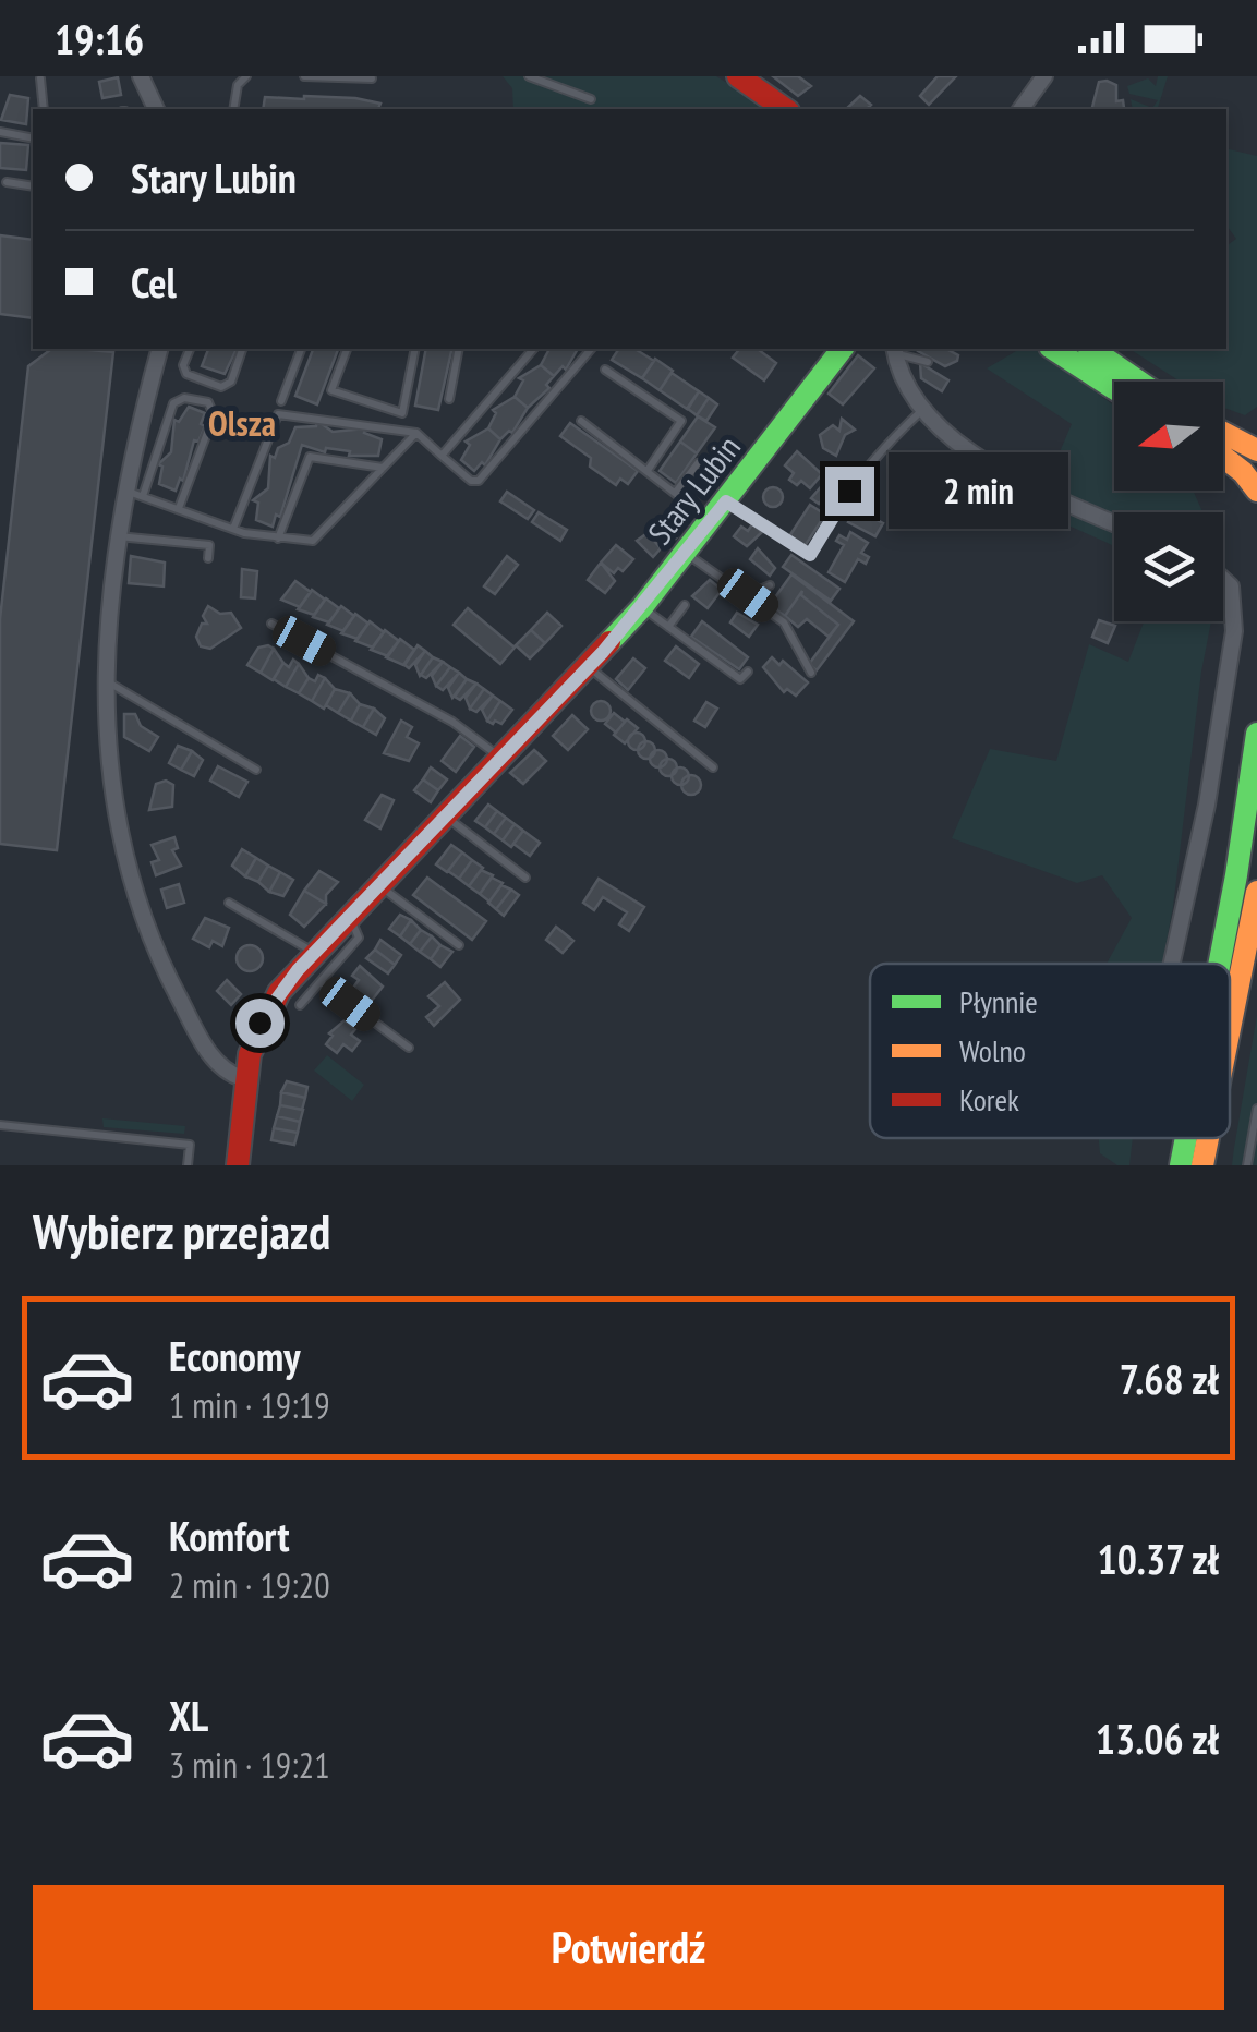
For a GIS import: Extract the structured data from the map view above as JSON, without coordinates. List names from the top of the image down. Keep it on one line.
{"streets":{"street":["Stary Lubin"]},"districts":["Olsza"],"legend":["Płynnie","Wolno","Korek"],"north":"left","page":{"status":"19:16","banner":["Stary Lubin","Cel"],"bubble":"2 min","heading":"Wybierz przejazd","list":[{"name":"Economy","note":"1 min · 19:19","value":"7.68 zł"},{"name":"Komfort","note":"2 min · 19:20","value":"10.37 zł"},{"name":"XL","note":"3 min · 19:21","value":"13.06 zł"}],"buttons":"Potwierdź"}}
